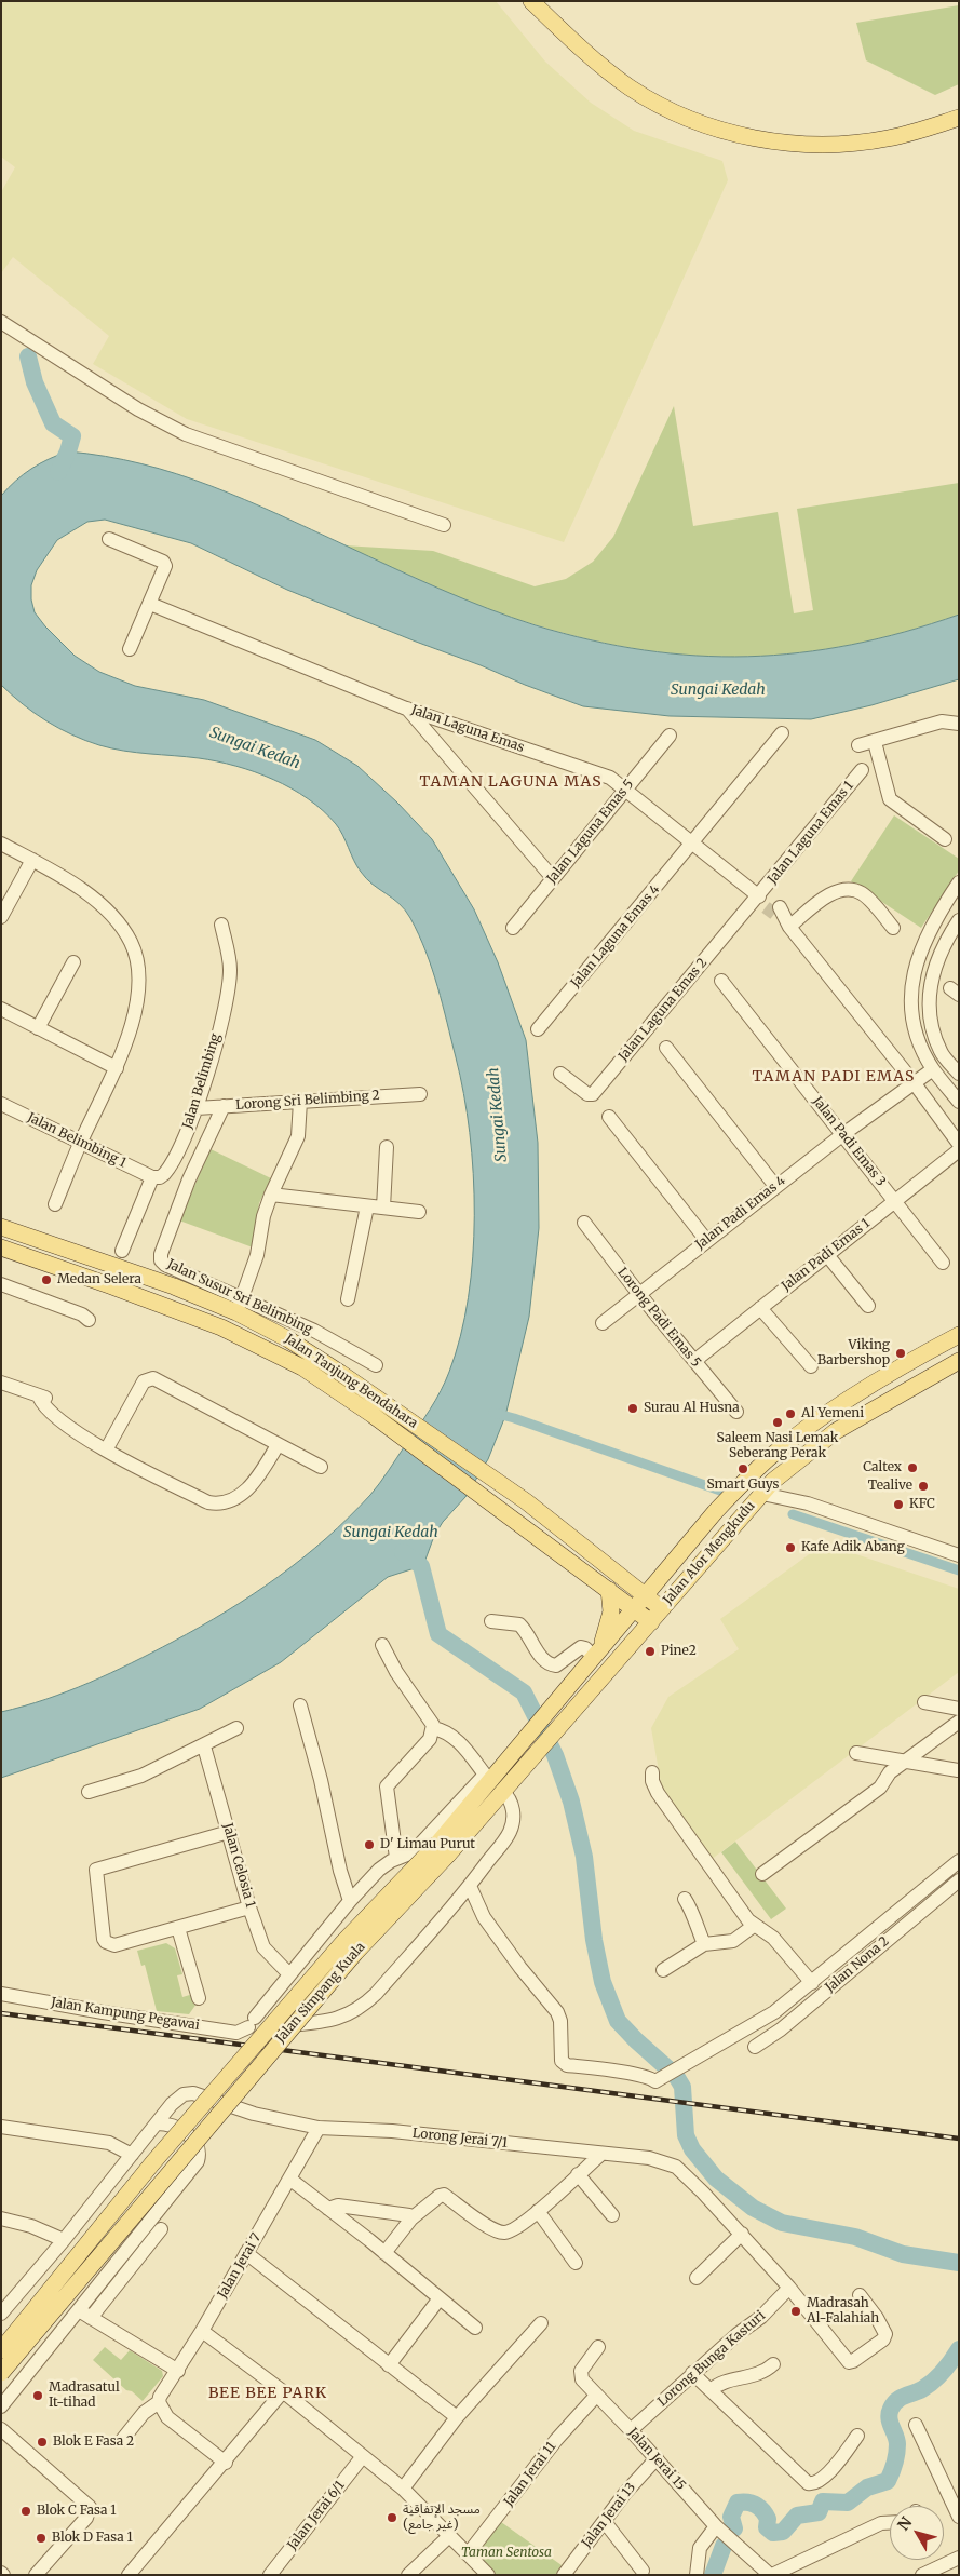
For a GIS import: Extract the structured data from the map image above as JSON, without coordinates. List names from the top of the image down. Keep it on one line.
{"streets":{"main road":["Jalan Tanjung Bendahara","Jalan Alor Mengkudu","Jalan Simpang Kuala"],"street":["Jalan Laguna Emas","Jalan Laguna Emas 5","Jalan Laguna Emas 1","Jalan Laguna Emas 4","Jalan Laguna Emas 2","Jalan Belimbing","Lorong Sri Belimbing 2","Jalan Belimbing 1","Jalan Padi Emas 3","Jalan Padi Emas 4","Jalan Padi Emas 1","Jalan Susur Sri Belimbing","Lorong Padi Emas 5","Jalan Celosia 1","Jalan Nona 2","Jalan Kampung Pegawai","Lorong Jerai 7/1","Jalan Jerai 7","Lorong Bunga Kasturi","Jalan Jerai 15","Jalan Jerai 11","Jalan Jerai 6/1","Jalan Jerai 13"]},"crossings":[["Jalan Laguna Emas","Jalan Laguna Emas 5"],["Jalan Laguna Emas","Jalan Laguna Emas 1"],["Jalan Laguna Emas","Jalan Laguna Emas 4"],["Jalan Laguna Emas","Jalan Laguna Emas 2"],["Jalan Laguna Emas","Jalan Padi Emas 4"],["Jalan Laguna Emas 1","Jalan Laguna Emas 2"],["Jalan Belimbing","Lorong Sri Belimbing 2"],["Jalan Belimbing","Jalan Belimbing 1"],["Jalan Belimbing","Jalan Susur Sri Belimbing"],["Jalan Belimbing","Jalan Tanjung Bendahara"],["Jalan Padi Emas 3","Jalan Padi Emas 4"],["Jalan Padi Emas 3","Jalan Padi Emas 1"],["Jalan Padi Emas 4","Lorong Padi Emas 5"],["Jalan Padi Emas 1","Lorong Padi Emas 5"],["Jalan Susur Sri Belimbing","Jalan Tanjung Bendahara"],["Jalan Tanjung Bendahara","Jalan Alor Mengkudu"],["Jalan Tanjung Bendahara","Jalan Simpang Kuala"],["Jalan Alor Mengkudu","Jalan Simpang Kuala"],["Jalan Simpang Kuala","Jalan Kampung Pegawai"],["Lorong Jerai 7/1","Jalan Jerai 7"],["Lorong Jerai 7/1","Lorong Bunga Kasturi"],["Lorong Bunga Kasturi","Jalan Jerai 15"],["Jalan Jerai 15","Jalan Jerai 11"],["Jalan Jerai 15","Jalan Jerai 13"]],"districts":["TAMAN LAGUNA MAS","TAMAN PADI EMAS","BEE BEE PARK"],"water":["Sungai Kedah"],"parks":["Taman Sentosa"],"places":["Medan Selera","Viking Barbershop","Surau Al Husna","Al Yemeni","Saleem Nasi Lemak Seberang Perak","Caltex","Smart Guys","Tealive","KFC","Kafe Adik Abang","Pine2","D' Limau Purut","Madrasah Al-Falahiah","Madrasatul It-tihad","Blok E Fasa 2","Blok C Fasa 1","مسجد الإتفاقية (غير جامع)","Blok D Fasa 1"],"north":"top left"}
